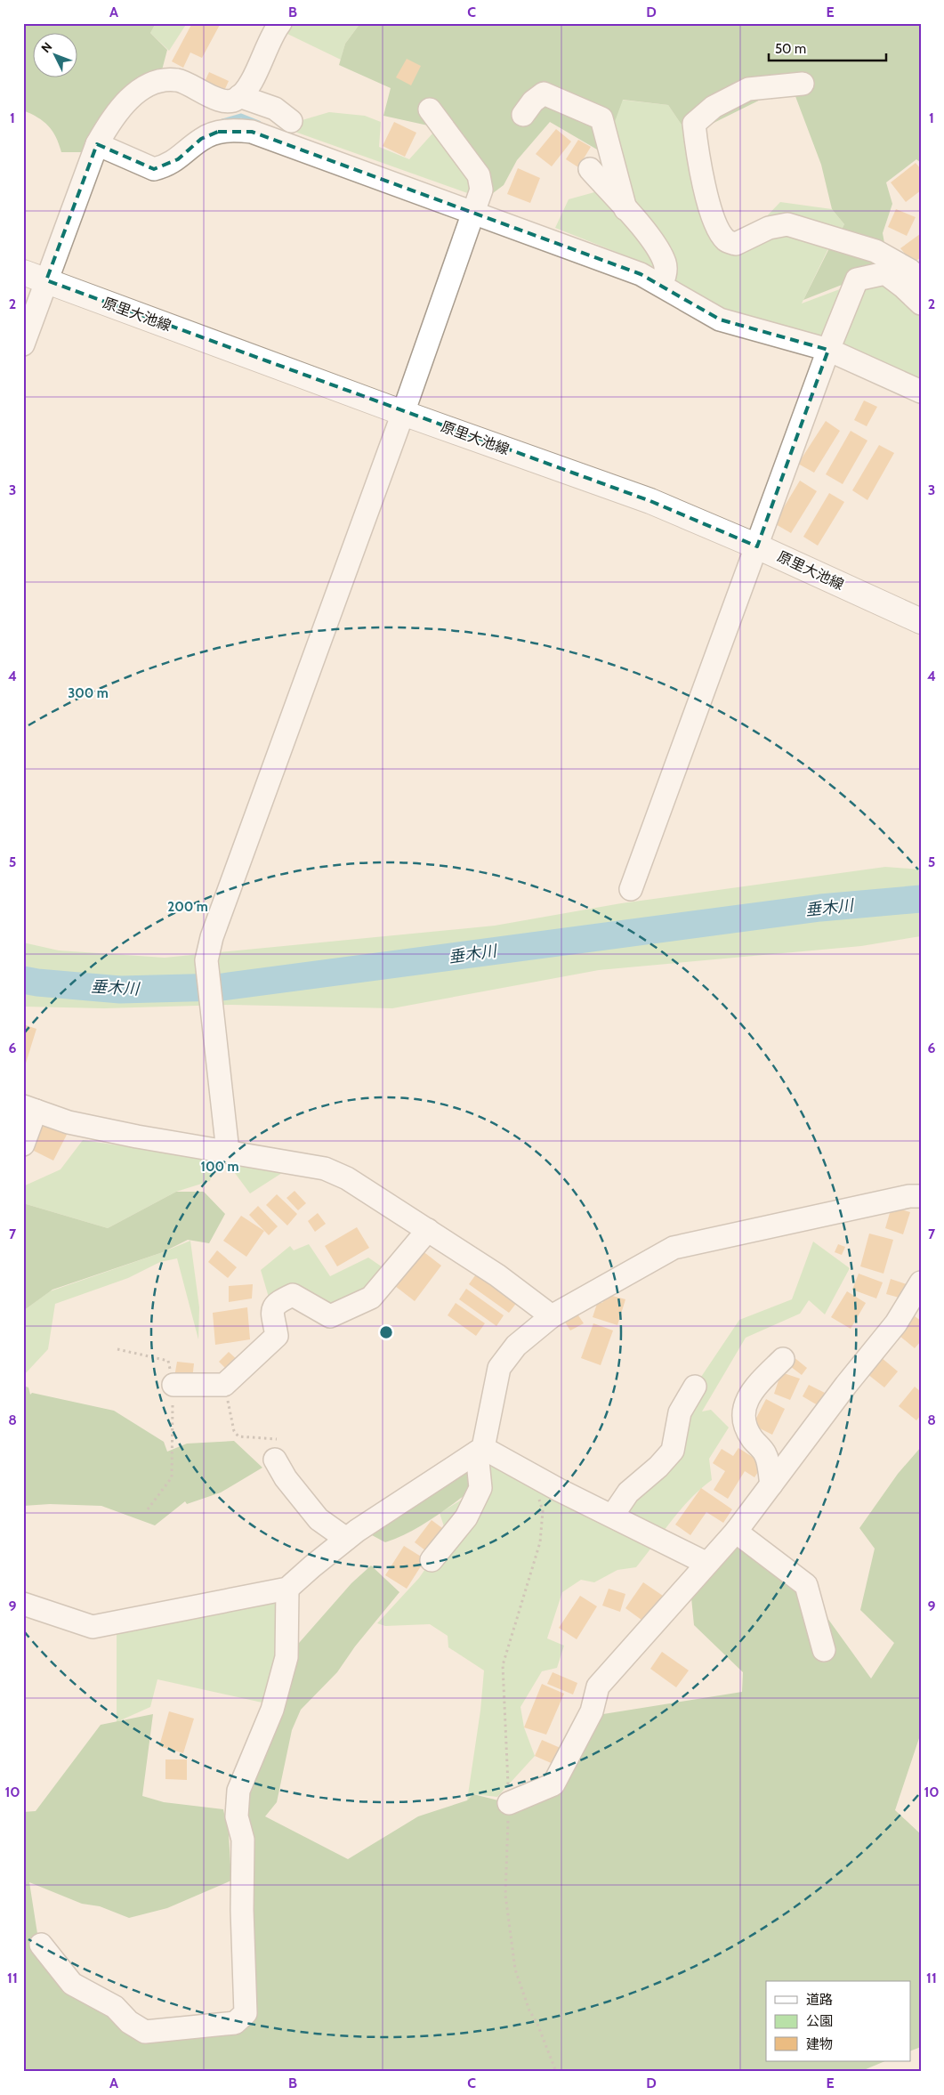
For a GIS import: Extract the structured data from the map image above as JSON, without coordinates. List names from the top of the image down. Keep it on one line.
{"streets":{"main road":["原里大池線"]},"water":["垂木川"],"legend":["道路","公園","建物"],"scale_bar":"50 m","north":"top left","grid":{"columns":["A","B","C","D","E"],"rows":["1","2","3","4","5","6","7","8","9","10","11"]},"rings":["300 m","200 m","100 m"]}
